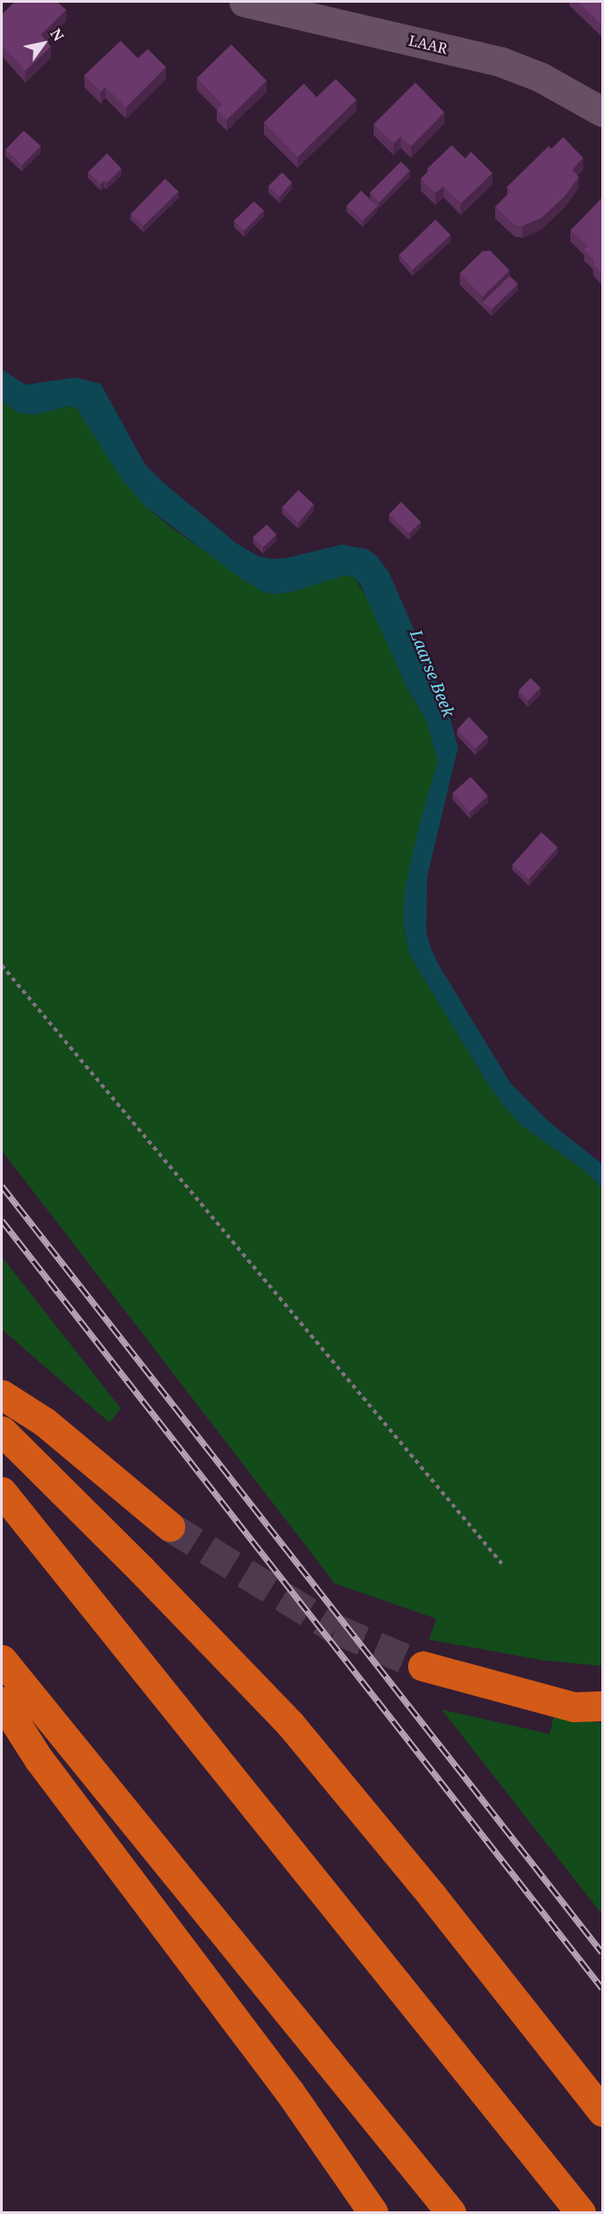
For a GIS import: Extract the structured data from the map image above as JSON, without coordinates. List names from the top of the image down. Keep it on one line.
{"streets":{"street":["LAAR"]},"water":["Laarse Beek"],"north":"top right"}
